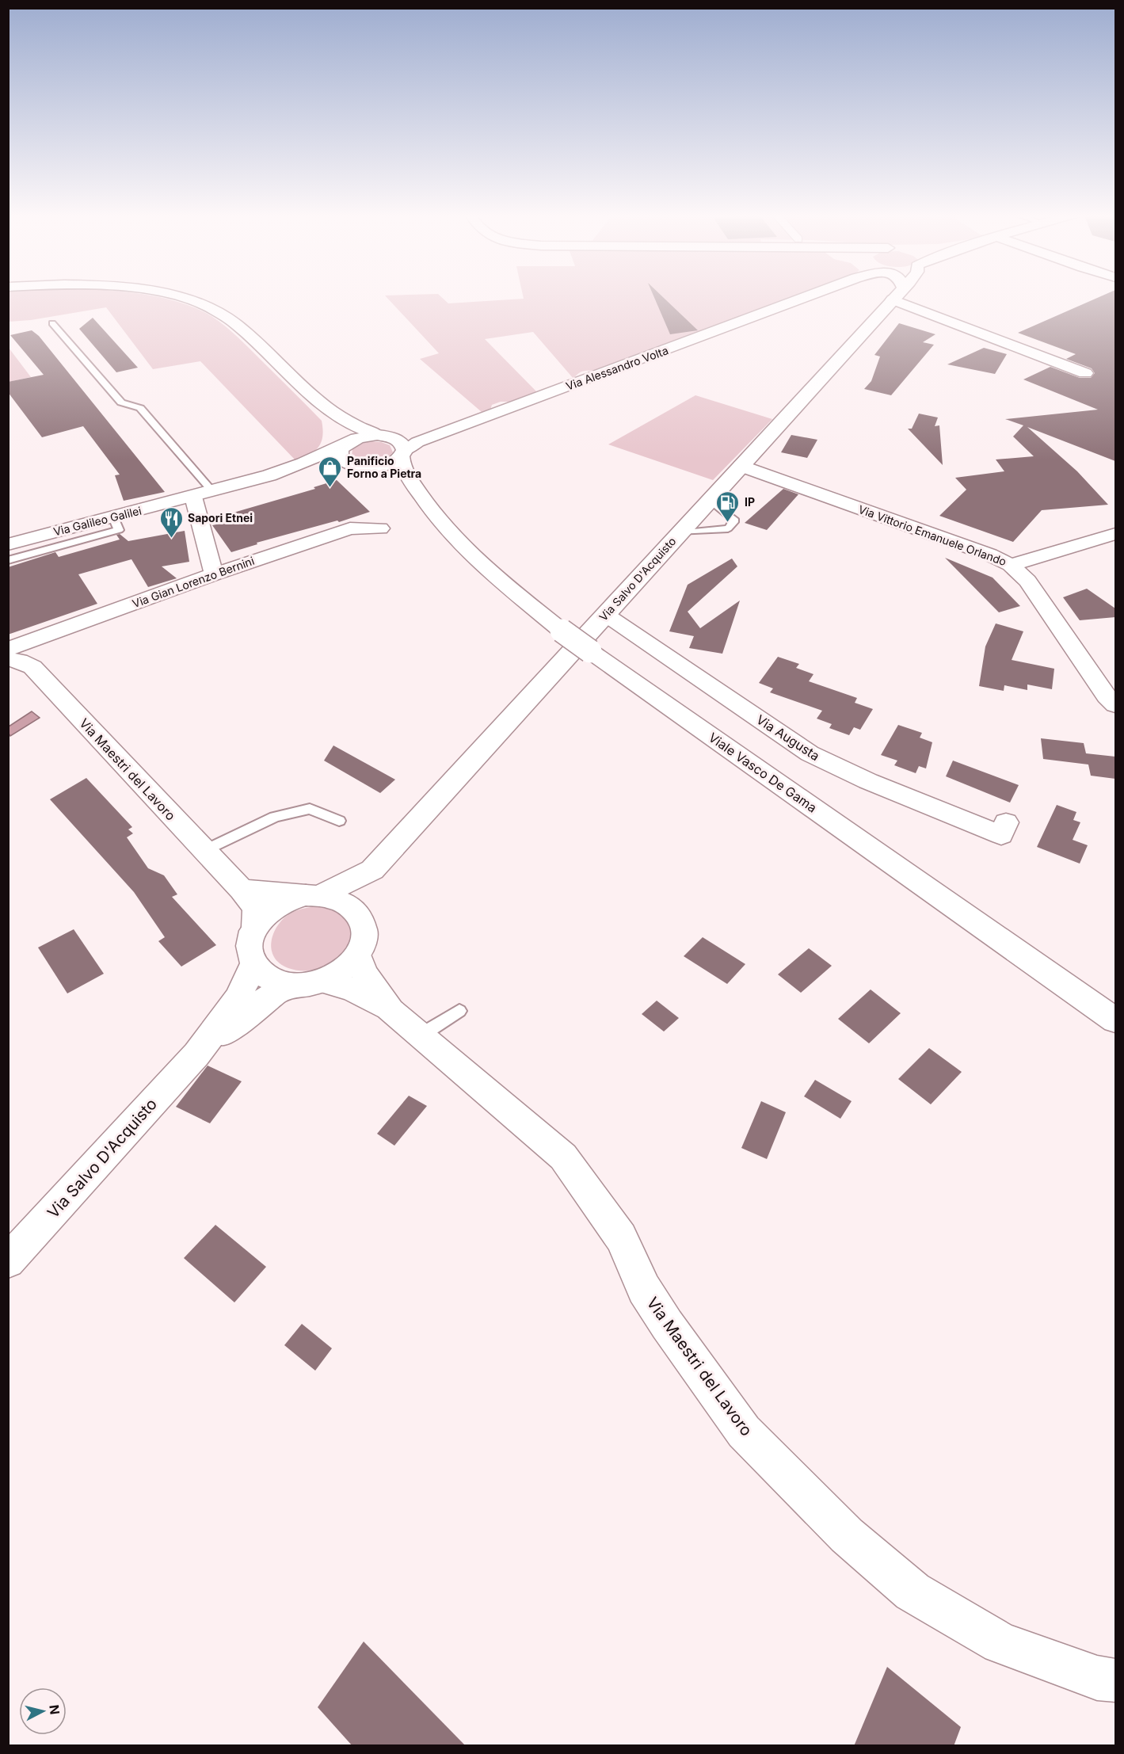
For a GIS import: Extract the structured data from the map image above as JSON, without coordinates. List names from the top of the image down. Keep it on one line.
{"streets":{"street":["Via Alessandro Volta","Via Galileo Galilei","Via Vittorio Emanuele Orlando","Via Salvo D'Acquisto","Via Gian Lorenzo Bernini","Via Augusta","Via Maestri del Lavoro","Viale Vasco De Gama"]},"crossings":[["Via Vittorio Emanuele Orlando","Via Salvo D'Acquisto"],["Via Salvo D'Acquisto","Via Augusta"]],"places":{"shop":["Panificio Forno a Pietra"],"fuel station":["IP"],"restaurant":["Sapori Etnei"]},"north":"right"}
